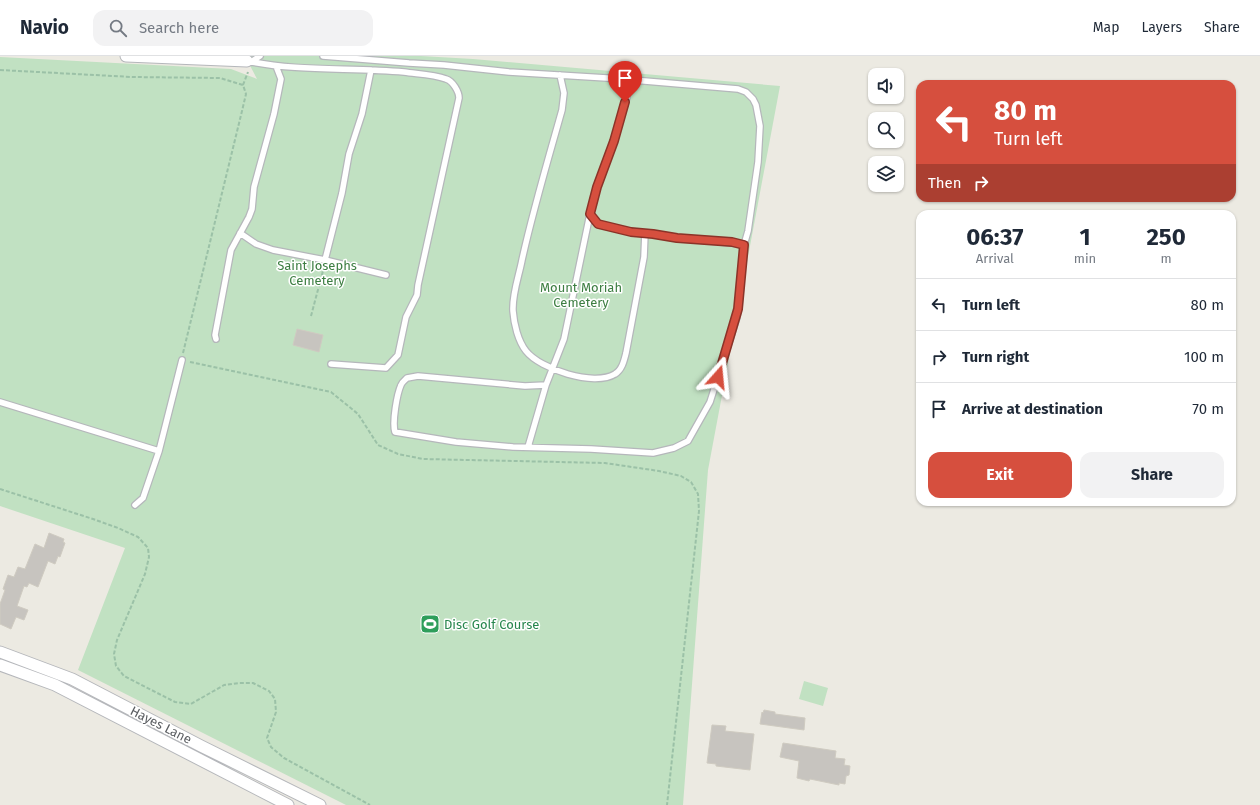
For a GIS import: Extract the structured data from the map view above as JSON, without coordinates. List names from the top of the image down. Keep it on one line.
{"streets":{"street":["Hayes Lane"]},"parks":["Saint Josephs Cemetery","Mount Moriah Cemetery"],"places":{"sports":["Disc Golf Course"]},"page":{"header":"Navio","search":"Search here","nav":["Map","Layers","Share"],"turn":["80 m","Turn left"],"then":"Then","eta":["06:37","Arrival","1","min","250","m"],"list":[{"name":"Turn left","value":"80 m"},{"name":"Turn right","value":"100 m"},{"name":"Arrive at destination","value":"70 m"}],"buttons":["Exit","Share"]}}
